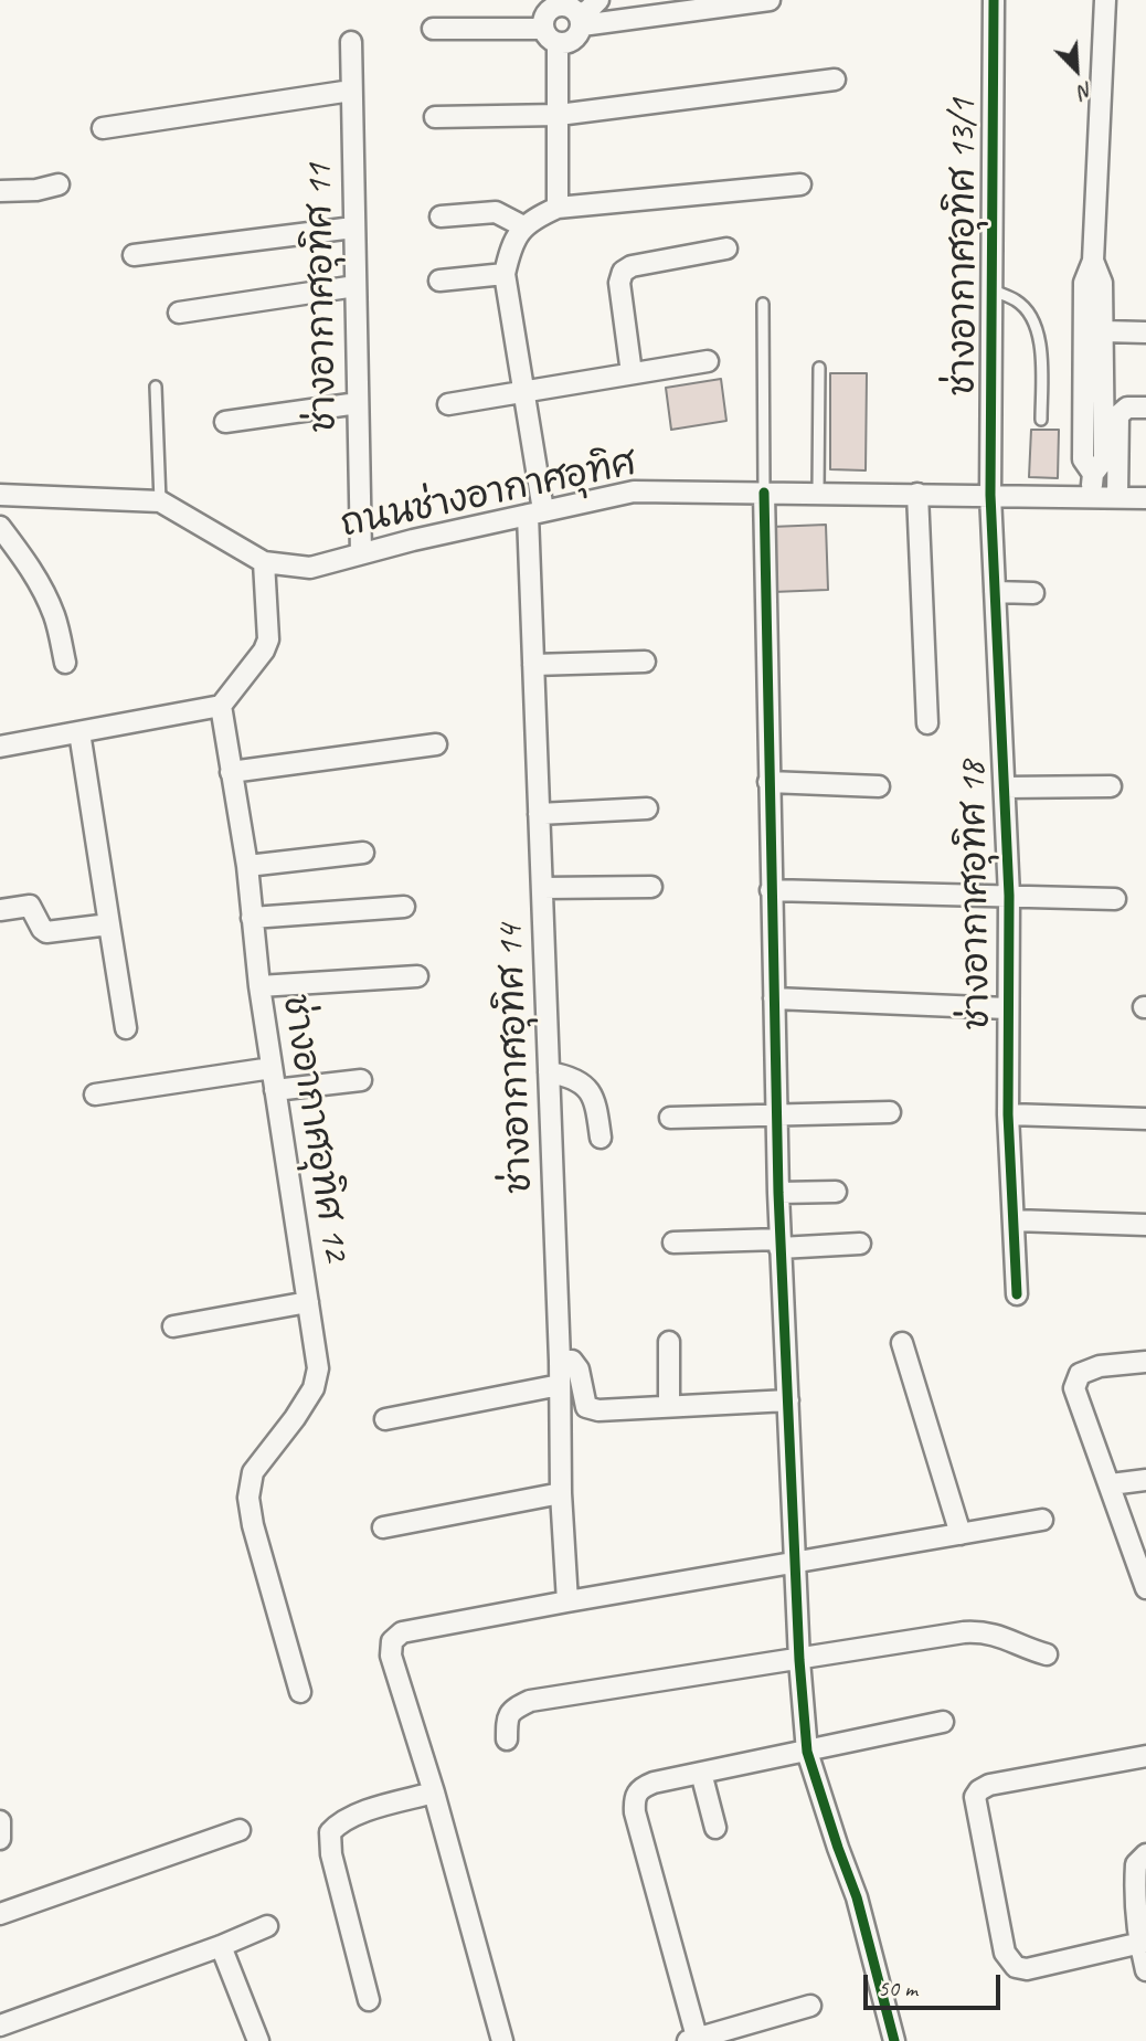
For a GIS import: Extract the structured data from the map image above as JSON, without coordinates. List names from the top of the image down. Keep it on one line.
{"streets":{"street":["ช่างอากาศอุทิศ 13/1","ช่างอากาศอุทิศ 11","ถนนช่างอากาศอุทิศ","ช่างอากาศอุทิศ 18","ช่างอากาศอุทิศ 14","ช่างอากาศอุทิศ 12"]},"crossings":[["ช่างอากาศอุทิศ 13/1","ถนนช่างอากาศอุทิศ"],["ช่างอากาศอุทิศ 13/1","ช่างอากาศอุทิศ 18"],["ช่างอากาศอุทิศ 11","ถนนช่างอากาศอุทิศ"],["ถนนช่างอากาศอุทิศ","ช่างอากาศอุทิศ 18"],["ถนนช่างอากาศอุทิศ","ช่างอากาศอุทิศ 14"]],"scale_bar":"50 m","north":"bottom right"}
